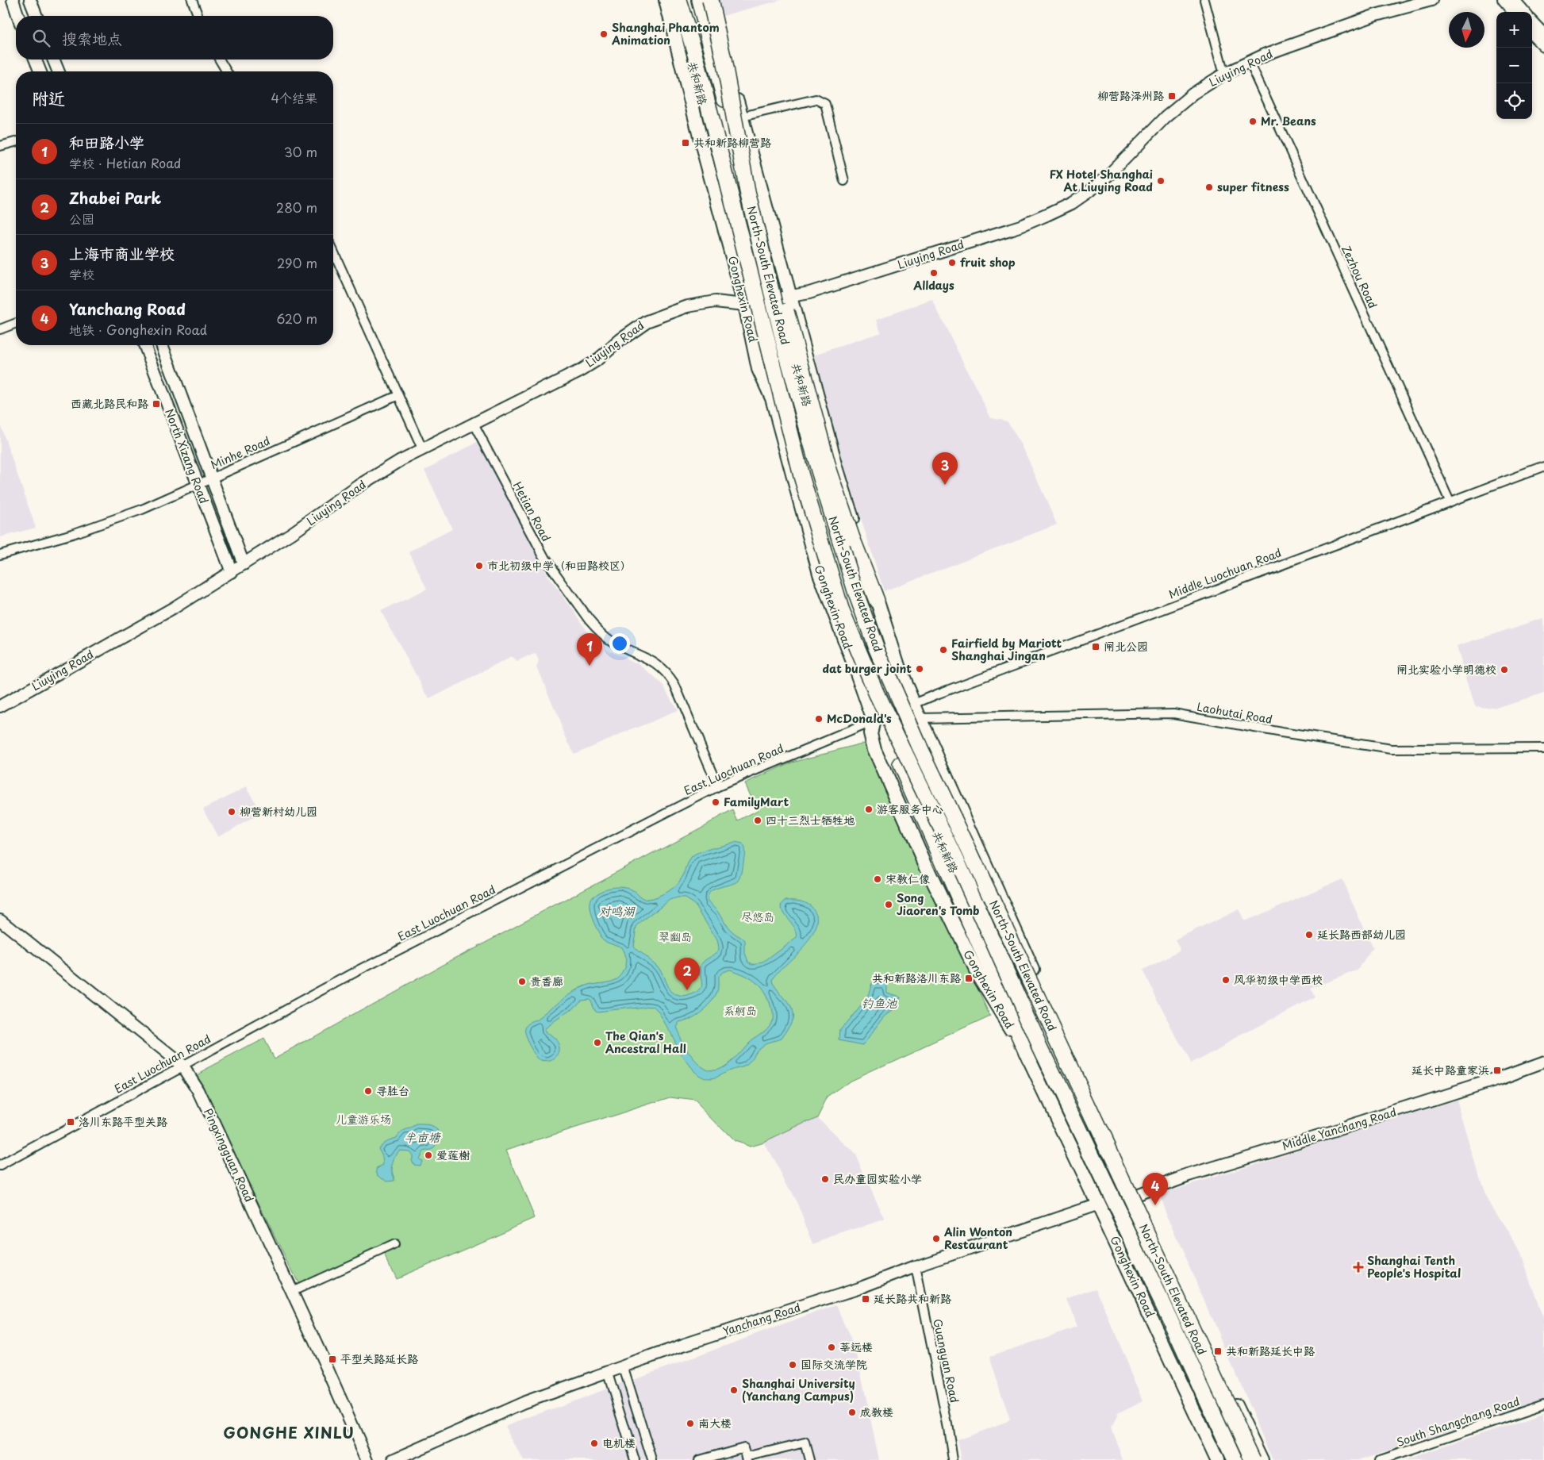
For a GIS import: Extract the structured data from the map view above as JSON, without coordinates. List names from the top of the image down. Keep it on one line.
{"streets":{"highway":["North-South Elevated Road"],"main road":["Liuying Road","共和新路","Gonghexin Road","North Xizang Road","Middle Yanchang Road","Pingxingguan Road","Yanchang Road"],"street":["Zezhou Road","Minhe Road","Hetian Road","Middle Luochuan Road","Laohutai Road","East Luochuan Road","Guangyan Road","South Shangchang Road"]},"crossings":[["Liuying Road","共和新路"],["Liuying Road","Zezhou Road"],["Liuying Road","Gonghexin Road"],["Liuying Road","North Xizang Road"],["Liuying Road","Hetian Road"],["共和新路","Gonghexin Road"],["共和新路","East Luochuan Road"],["Zezhou Road","Middle Luochuan Road"],["Gonghexin Road","East Luochuan Road"],["Gonghexin Road","Yanchang Road"],["Minhe Road","North Xizang Road"],["Hetian Road","East Luochuan Road"],["Middle Luochuan Road","East Luochuan Road"],["East Luochuan Road","Pingxingguan Road"],["Middle Yanchang Road","Yanchang Road"],["Yanchang Road","Guangyan Road"]],"districts":["GONGHE XINLU"],"water":["对鸣湖","钓鱼池","半亩塘"],"parks":["尽悠岛","翠幽岛","系舸岛","儿童游乐场"],"places":{"other":["Shanghai Phantom Animation","Mr. Beans","FX Hotel Shanghai At Liuying Road","super fitness","fruit shop","Alldays","市北初级中学（和田路校区）","Fairfield by Mariott Shanghai Jingan","dat burger joint","闸北实验小学明德校","McDonald's","FamilyMart","游客服务中心","柳营新村幼儿园","四十三烈士牺牲地","宋教仁像","Song Jiaoren's Tomb","延长路西部幼儿园","风华初级中学西校","贵香廊","The Qian's Ancestral Hall","寻胜台","爱莲榭","民办童园实验小学","Alin Wonton Restaurant","莘远楼","国际交流学院","Shanghai University (Yanchang Campus)","成教楼","南大楼","电机楼"],"transit":["柳营路泽州路","共和新路柳营路","西藏北路民和路","闸北公园","共和新路洛川东路","延长中路童家浜","洛川东路平型关路","延长路共和新路","共和新路延长中路","平型关路延长路"],"health":["Shanghai Tenth People's Hospital"]},"north":"bottom","page":{"map_buttons":["+","−"],"search":"搜索地点","heading":["附近","4个结果"],"list":[{"mark":"1","name":"和田路小学","note":"学校 · Hetian Road","value":"30 m"},{"mark":"2","name":"Zhabei Park","note":"公园","value":"280 m"},{"mark":"3","name":"上海市商业学校","note":"学校","value":"290 m"},{"mark":"4","name":"Yanchang Road","note":"地铁 · Gonghexin Road","value":"620 m"}],"pins":["3","1","2","4"]}}
